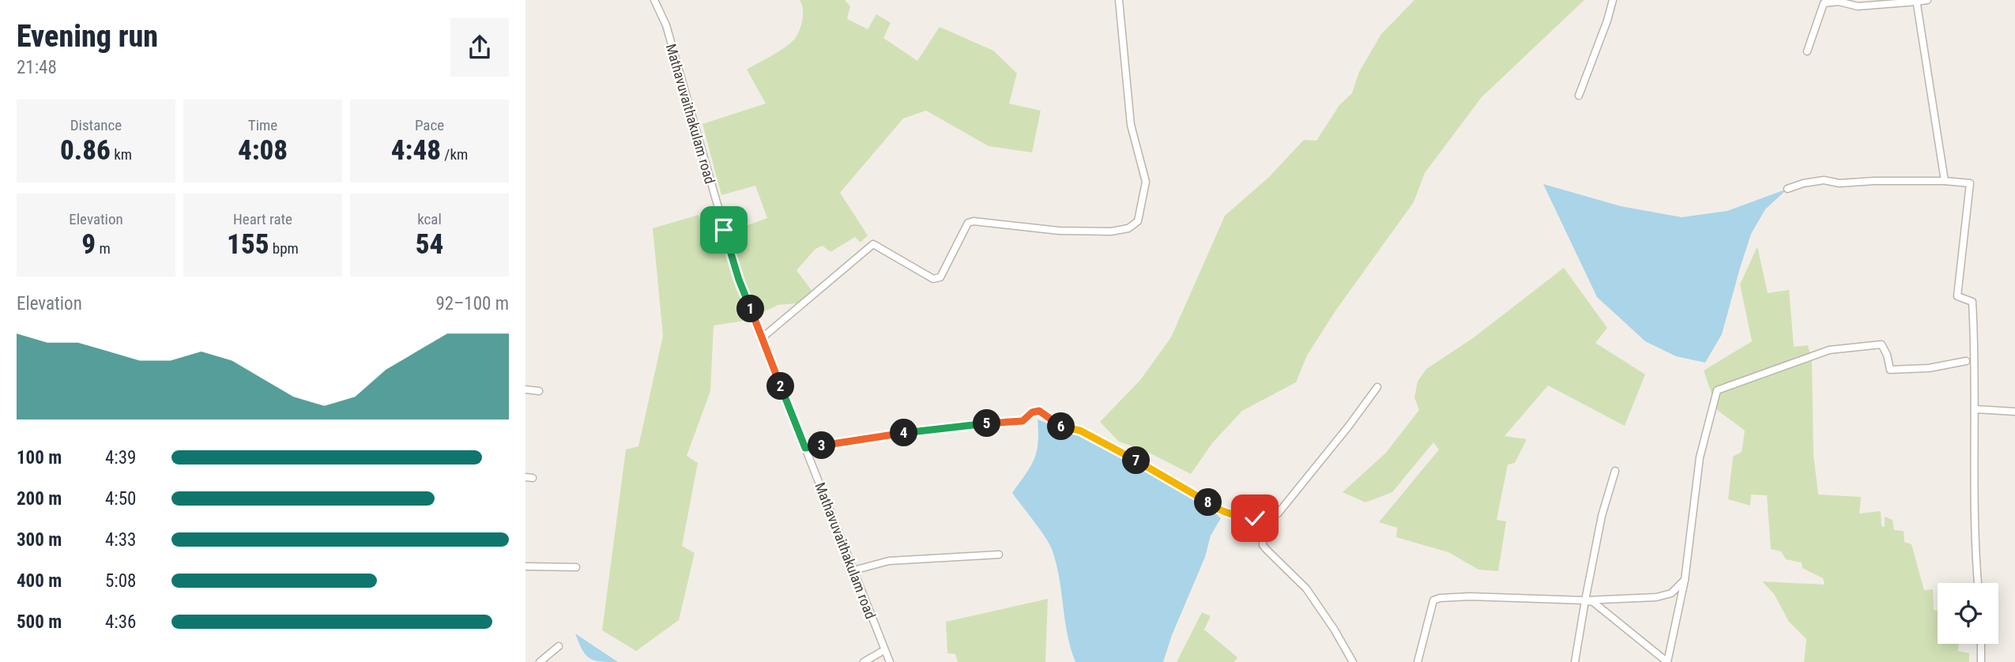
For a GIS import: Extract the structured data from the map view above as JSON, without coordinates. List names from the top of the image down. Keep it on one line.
{"streets":{"street":["Mathavuvaithakulam road"]},"page":{"heading":["Evening run","21:48"],"stats":[["Distance","0.86 km"],["Time","4:08"],["Pace","4:48 /km"],["Elevation","9 m"],["Heart rate","155 bpm"],["kcal","54"]],"chart":["Elevation","92–100 m"],"pins":["1","2","5","6","4","3","7","8"],"list":[{"name":"100 m","note":"4:39"},{"name":"200 m","note":"4:50"},{"name":"300 m","note":"4:33"},{"name":"400 m","note":"5:08"},{"name":"500 m","note":"4:36"}]}}
